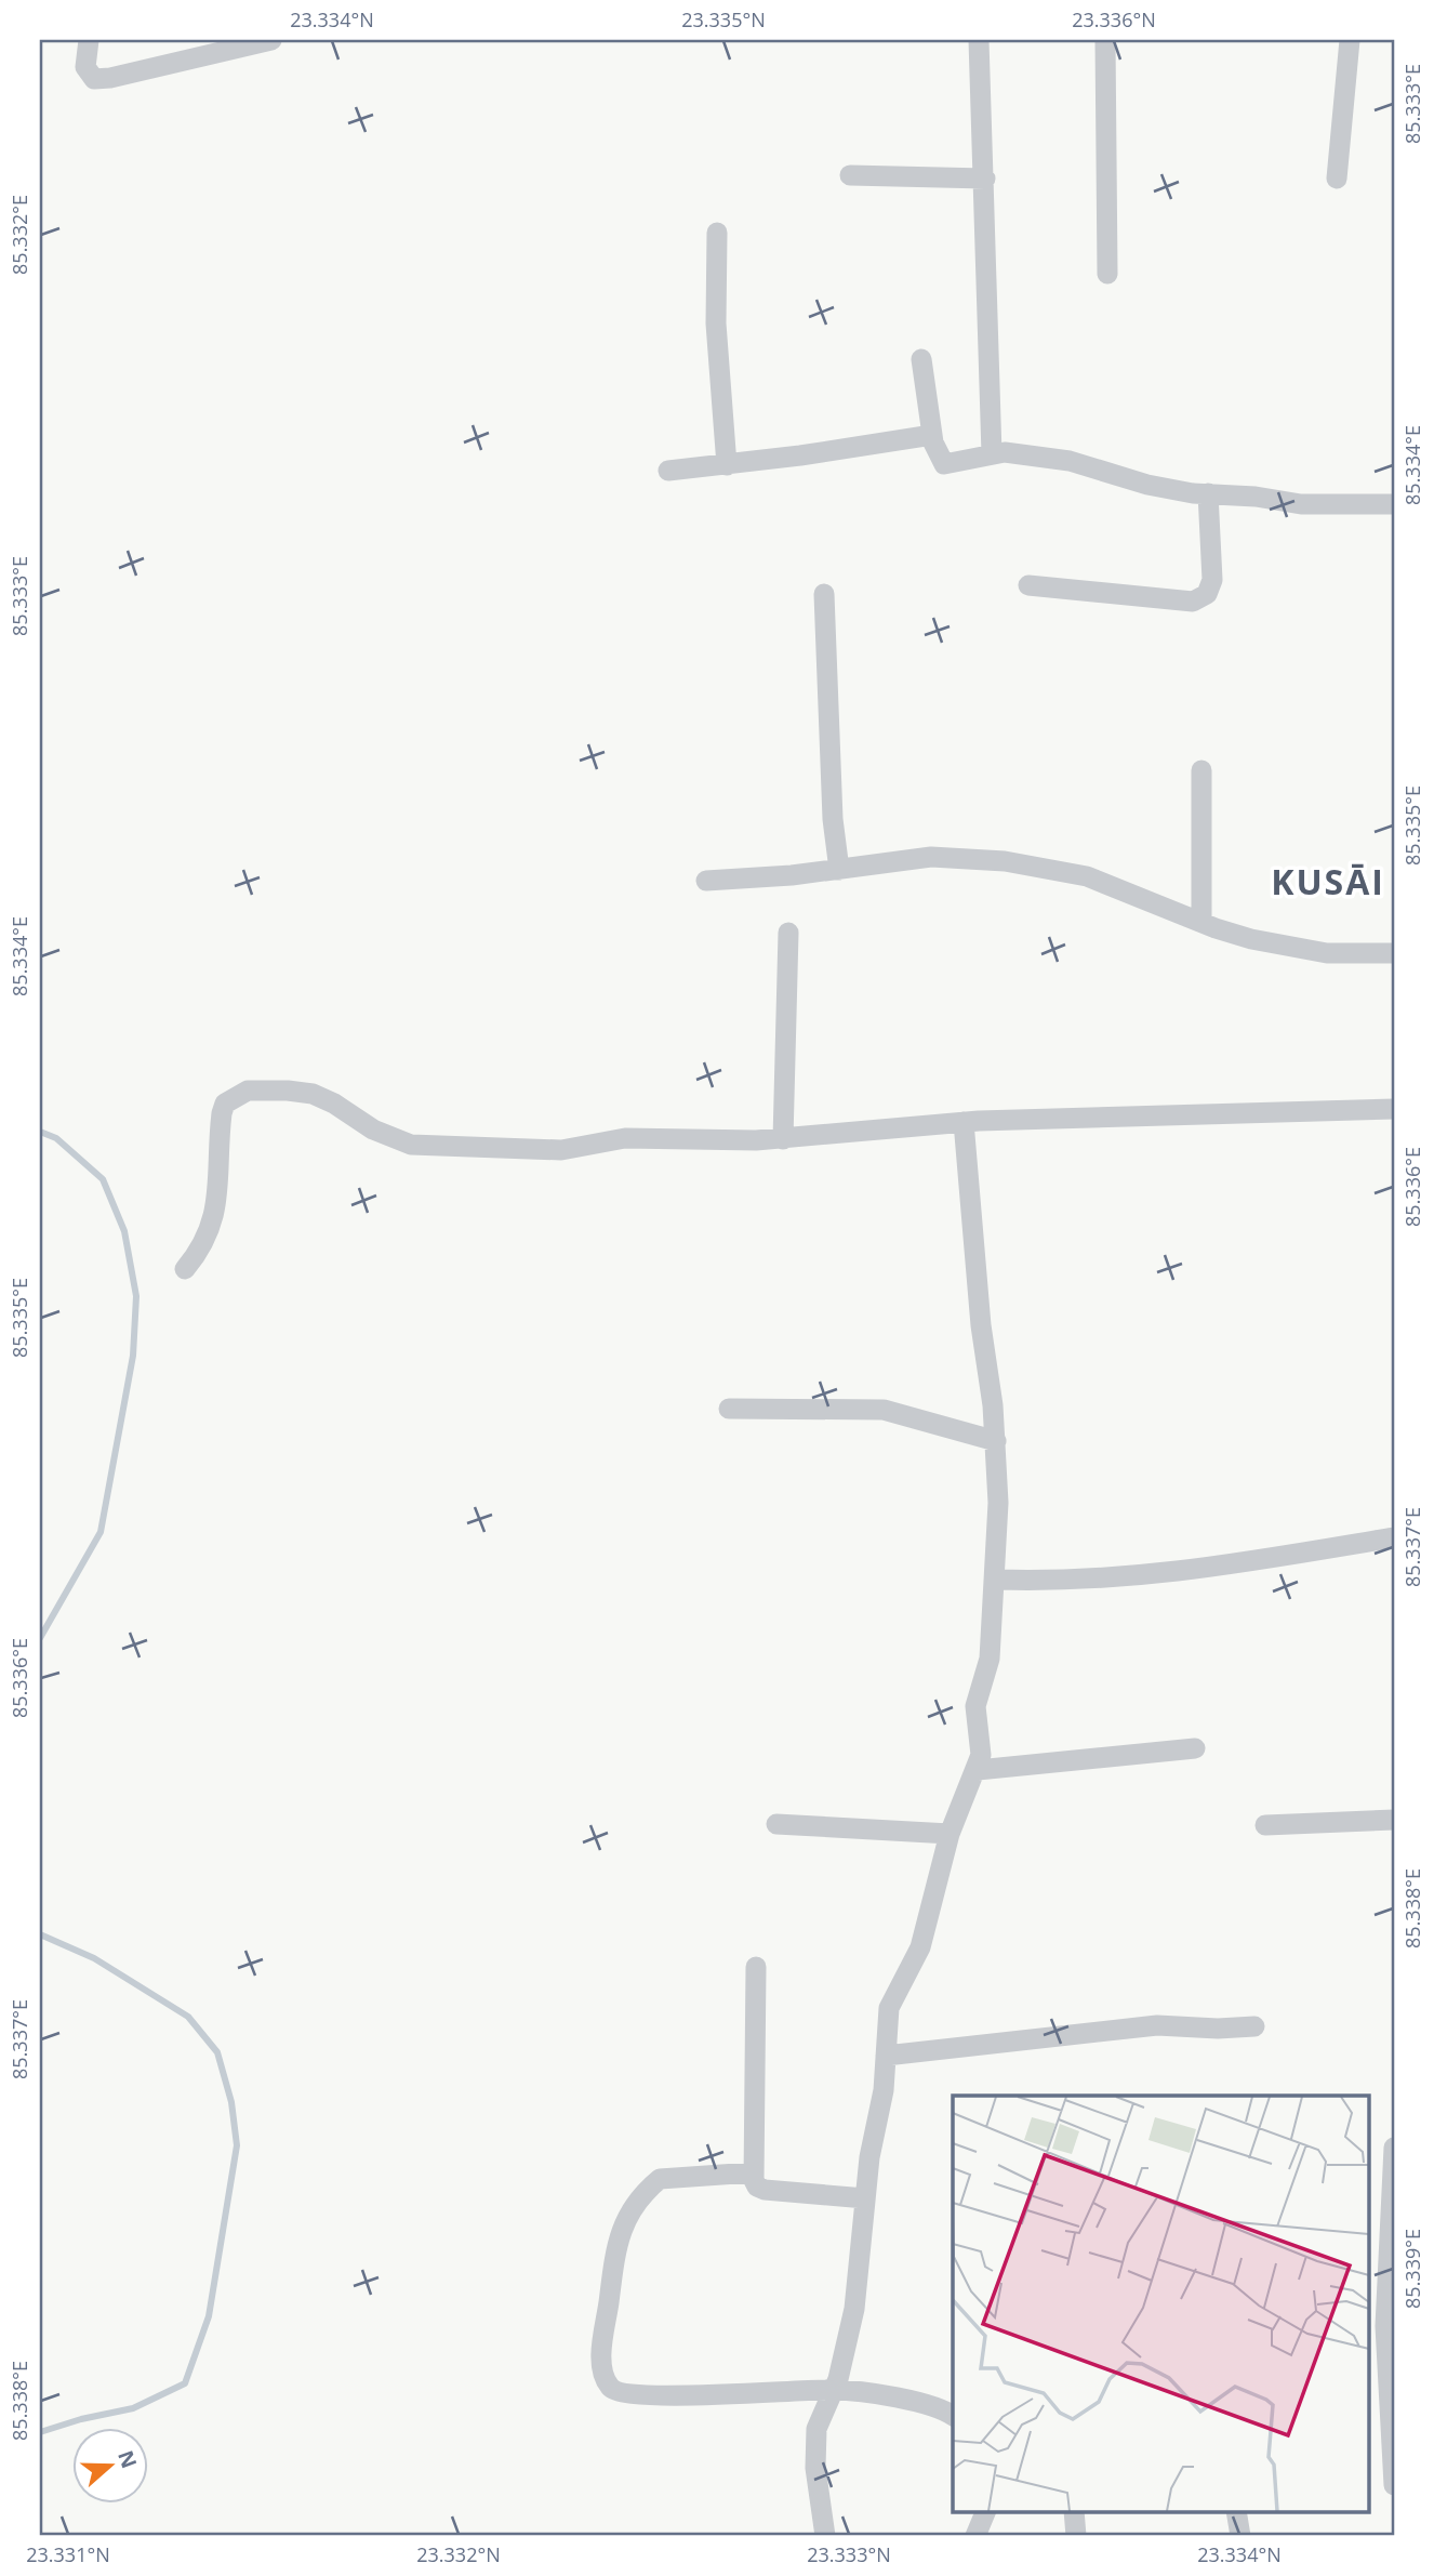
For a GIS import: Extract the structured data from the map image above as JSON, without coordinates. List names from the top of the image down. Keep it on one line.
{"districts":["KUSĀI"],"north":"right","coordinates":["23.334°N","23.335°N","23.336°N","85.333°E","85.332°E","85.334°E","85.335°E","85.336°E","85.337°E","85.338°E","85.339°E","23.331°N","23.332°N","23.333°N"]}
